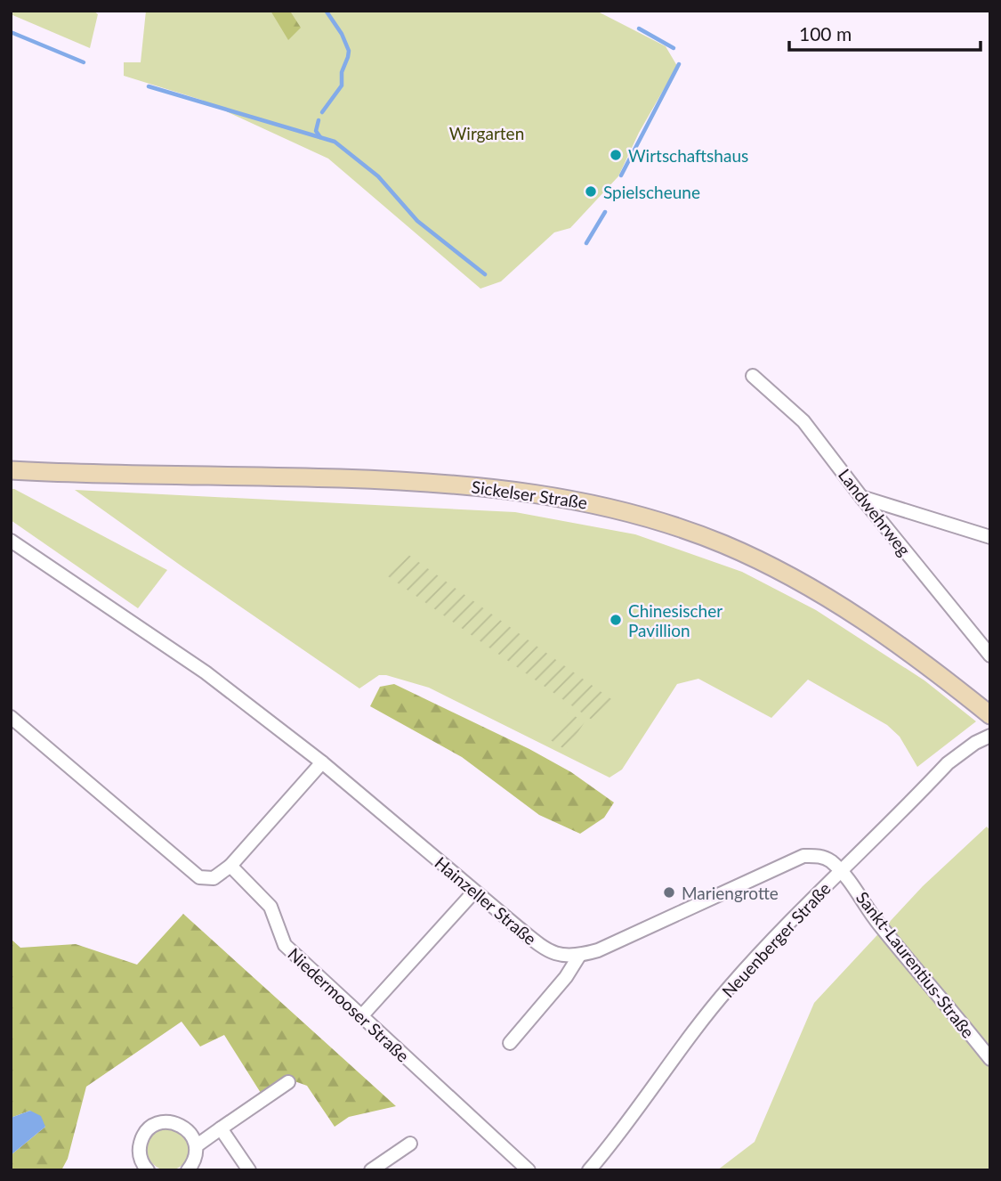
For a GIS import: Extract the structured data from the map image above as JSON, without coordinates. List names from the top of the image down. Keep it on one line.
{"streets":{"main road":["Sickelser Straße"],"street":["Landwehrweg","Hainzeller Straße","Neuenberger Straße","Sankt-Laurentius-Straße","Niedermooser Straße"]},"crossings":[["Hainzeller Straße","Neuenberger Straße"],["Hainzeller Straße","Sankt-Laurentius-Straße"],["Neuenberger Straße","Sankt-Laurentius-Straße"]],"parks":["Wirgarten"],"places":["Wirtschaftshaus","Spielscheune","Chinesischer Pavillion","Mariengrotte"],"scale_bar":"100 m"}
